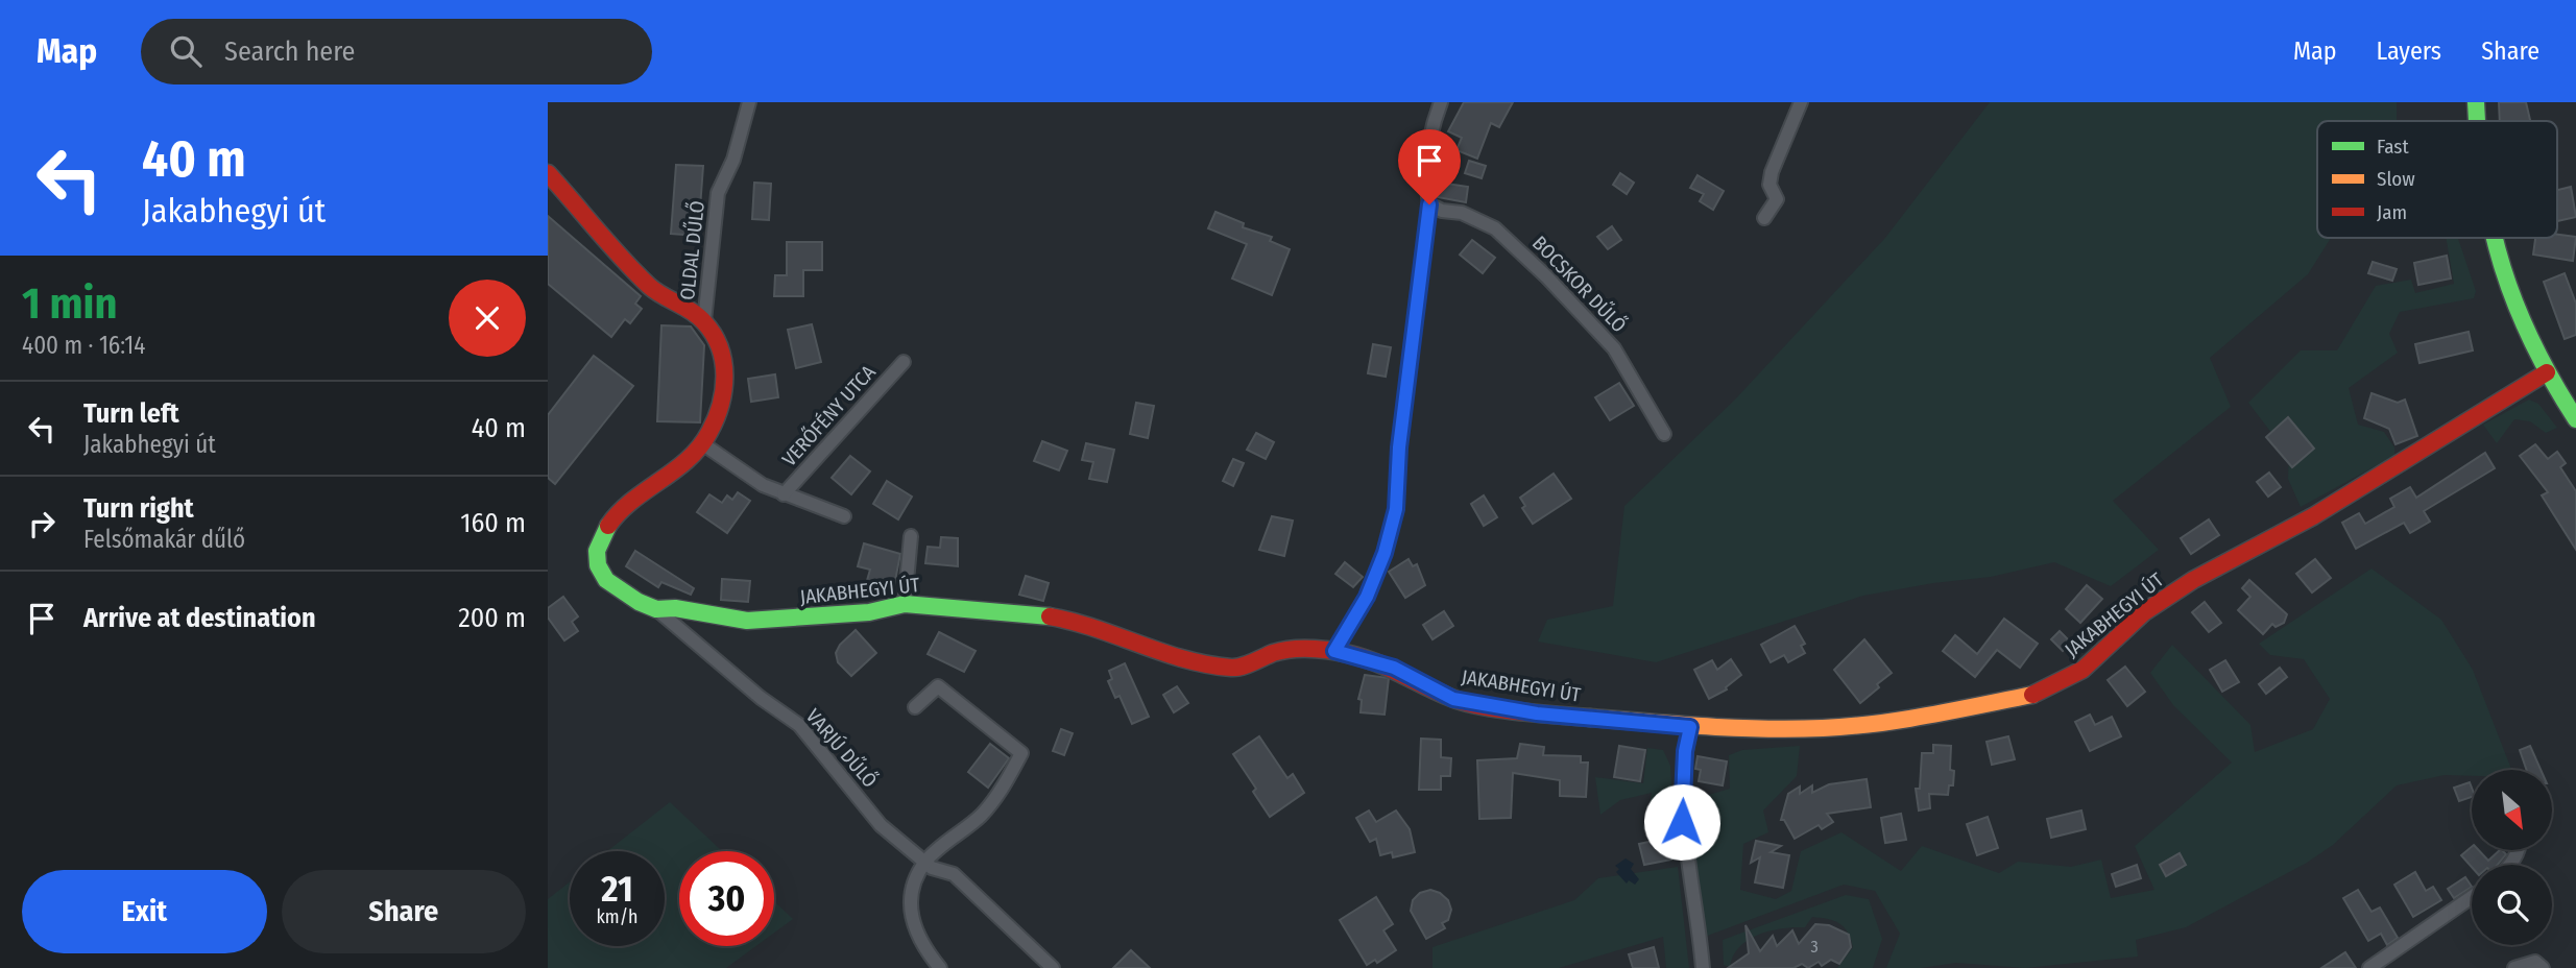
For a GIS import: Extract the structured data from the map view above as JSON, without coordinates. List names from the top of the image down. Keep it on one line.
{"streets":{"street":["OLDAL DŰLŐ","BOCSKOR DŰLŐ","VERŐFÉNY UTCA","JAKABHEGYI ÚT","VARJÚ DŰLŐ"]},"crossings":[["OLDAL DŰLŐ","JAKABHEGYI ÚT"],["JAKABHEGYI ÚT","VARJÚ DŰLŐ"]],"house_numbers":["3"],"legend":["Fast","Slow","Jam"],"north":"bottom right","page":{"header":"Map","search":"Search here","nav":["Map","Layers","Share"],"turn":["40 m","Jakabhegyi út"],"heading":["1 min","400 m · 16:14"],"list":[{"name":"Turn left","note":"Jakabhegyi út","value":"40 m"},{"name":"Turn right","note":"Felsőmakár dűlő","value":"160 m"},{"name":"Arrive at destination","value":"200 m"}],"speed":"21 km/h","limit":"30","buttons":["Exit","Share"]}}
